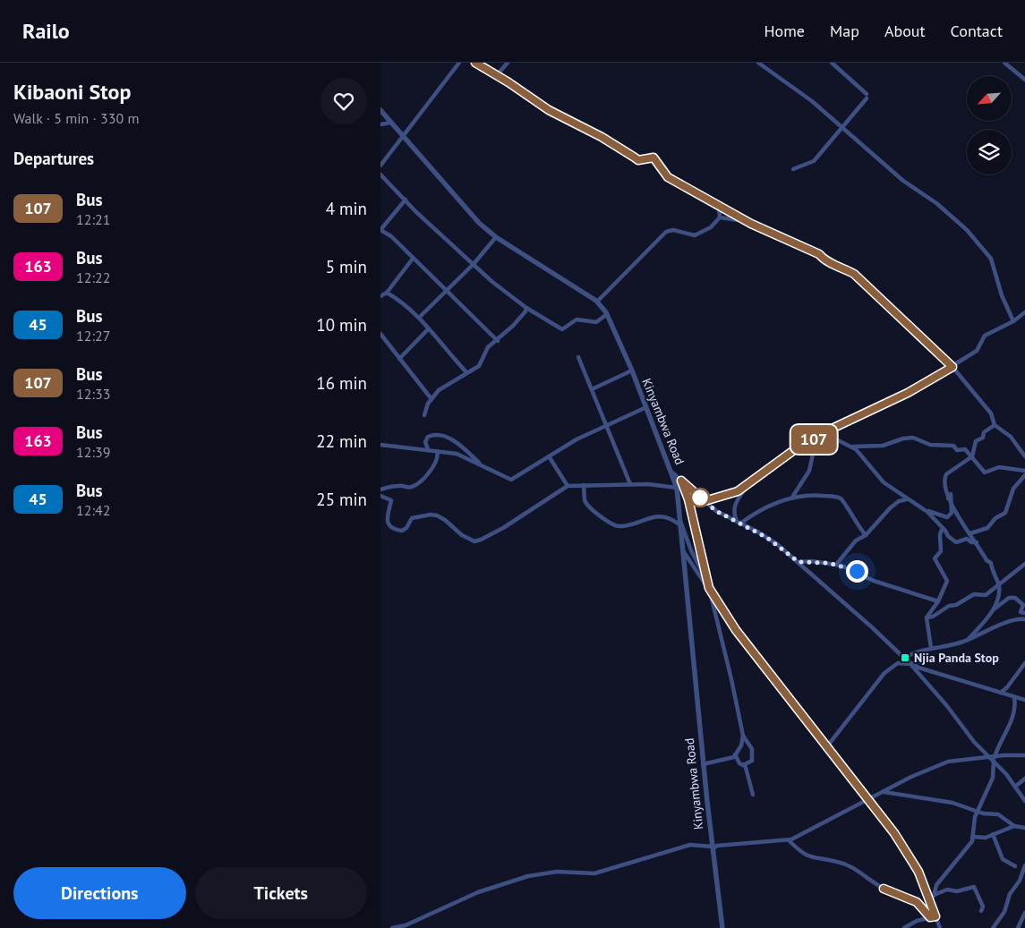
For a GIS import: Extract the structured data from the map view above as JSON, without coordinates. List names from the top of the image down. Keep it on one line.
{"streets":{"street":["Kinyambwa Road"]},"places":{"transit":["Njia Panda Stop"]},"lines":["bus line 107"],"north":"bottom left","page":{"header":"Railo","nav":["Home","Map","About","Contact"],"heading":[["Kibaoni Stop","Walk · 5 min · 330 m"],"Departures"],"on_map":"107","list":[{"mark":"107","name":"Bus","note":"12:21","value":"4 min"},{"mark":"163","name":"Bus","note":"12:22","value":"5 min"},{"mark":"45","name":"Bus","note":"12:27","value":"10 min"},{"mark":"107","name":"Bus","note":"12:33","value":"16 min"},{"mark":"163","name":"Bus","note":"12:39","value":"22 min"},{"mark":"45","name":"Bus","note":"12:42","value":"25 min"}],"buttons":["Directions","Tickets"]}}
